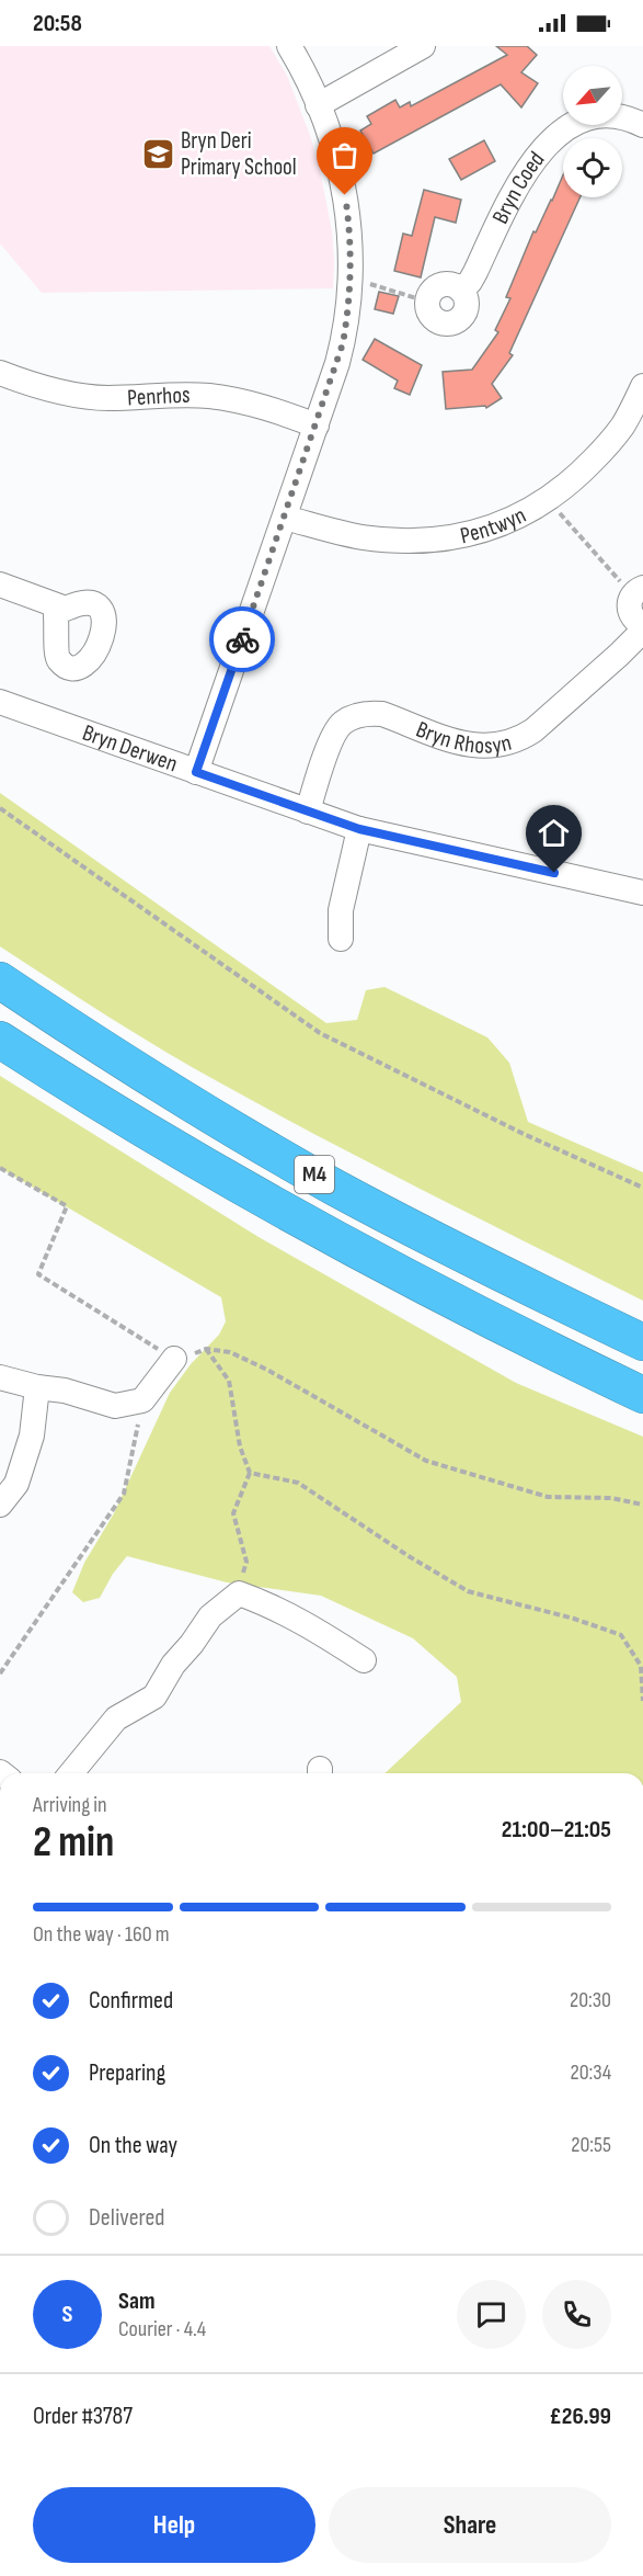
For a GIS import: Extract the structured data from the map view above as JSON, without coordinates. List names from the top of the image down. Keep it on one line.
{"streets":{"highway":["M4"],"street":["Bryn Coed","Penrhos","Pentwyn","Bryn Rhosyn","Bryn Derwen"]},"crossings":[["Bryn Rhosyn","Bryn Derwen"]],"places":{"school or university":["Bryn Deri Primary School"]},"north":"bottom left","page":{"status":"20:58","heading":["2 min","Arriving in","21:00–21:05"],"panel":["Sam","Courier · 4.4","Order #3787","£26.99"],"bar":"On the way · 160 m","list":[["Confirmed","20:30"],["Preparing","20:34"],["On the way","20:55"],"Delivered"],"round":"S","buttons":["Help","Share"]}}
